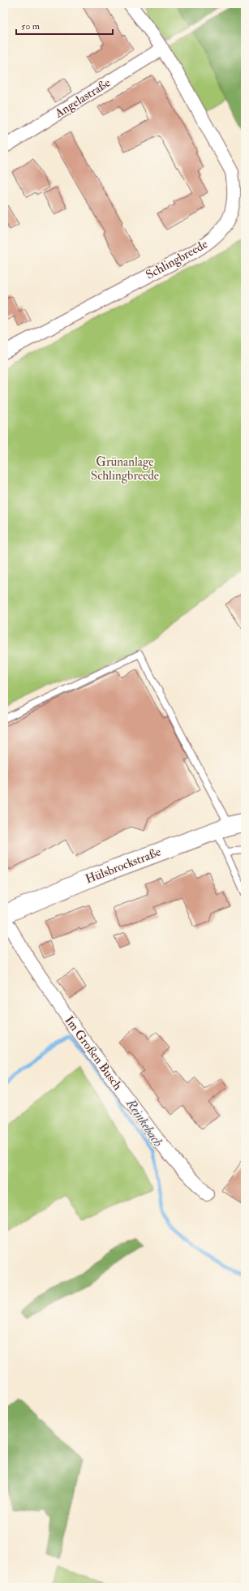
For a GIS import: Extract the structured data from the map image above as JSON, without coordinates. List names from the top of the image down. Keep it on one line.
{"streets":{"street":["Angelastraße","Schlingbreede","Hülsbrockstraße","Im Großen Busch"]},"crossings":[["Angelastraße","Schlingbreede"]],"water":["Reinkebach"],"parks":["Grünanlage Schlingbreede"],"scale_bar":"50 m"}
